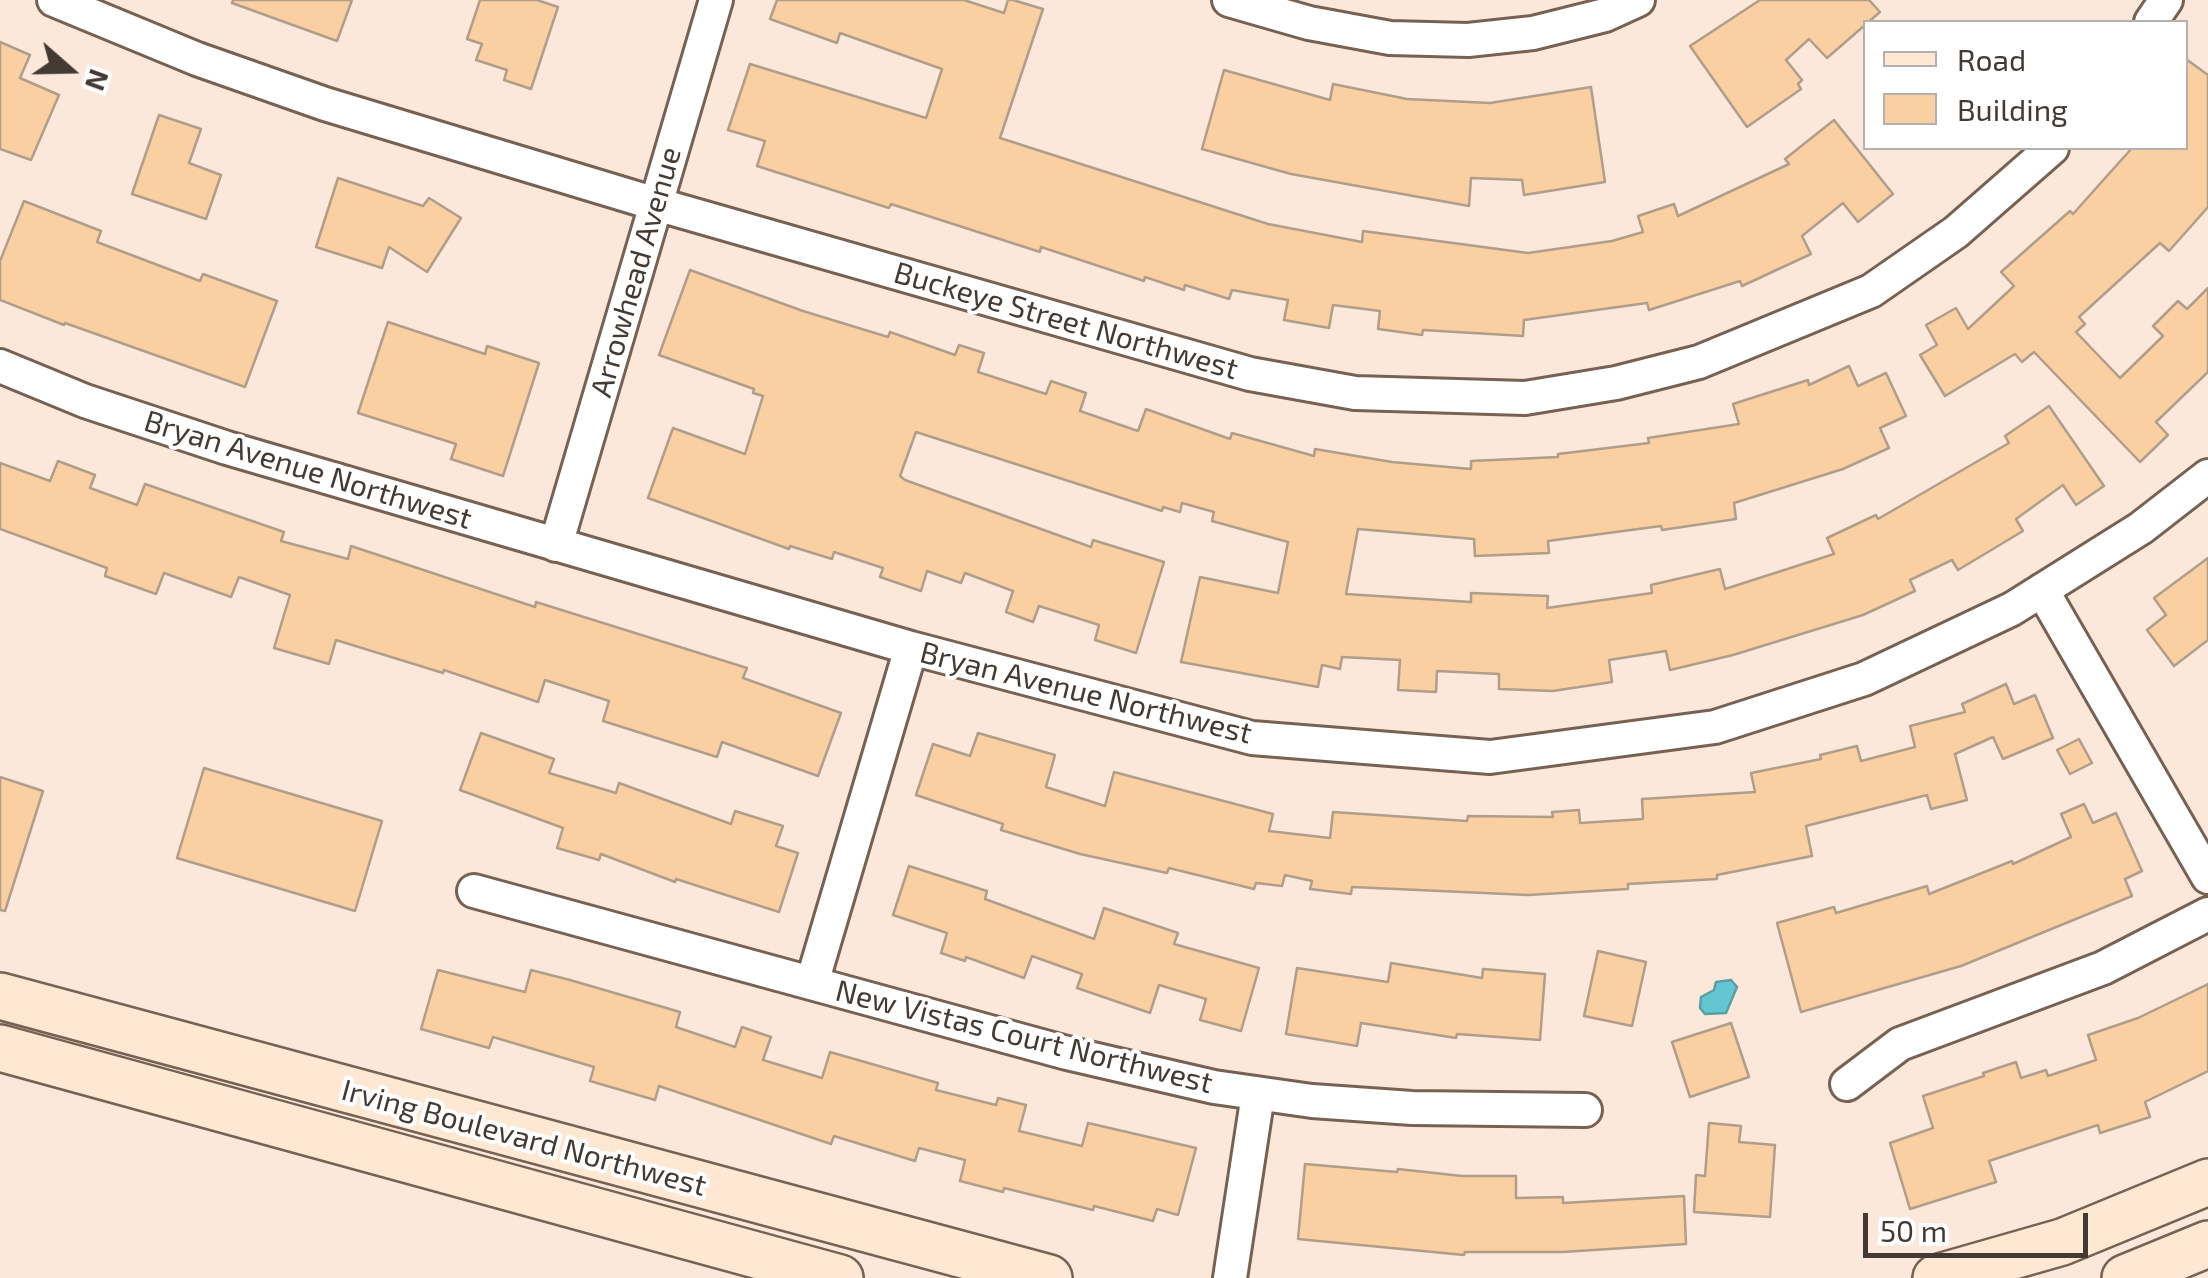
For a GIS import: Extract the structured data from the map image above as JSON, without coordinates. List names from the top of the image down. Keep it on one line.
{"streets":{"street":["Arrowhead Avenue","Buckeye Street Northwest","Bryan Avenue Northwest","New Vistas Court Northwest","Irving Boulevard Northwest"]},"crossings":[["Arrowhead Avenue","Buckeye Street Northwest"],["Arrowhead Avenue","Bryan Avenue Northwest"]],"legend":["Road","Building"],"scale_bar":"50 m","north":"right"}
